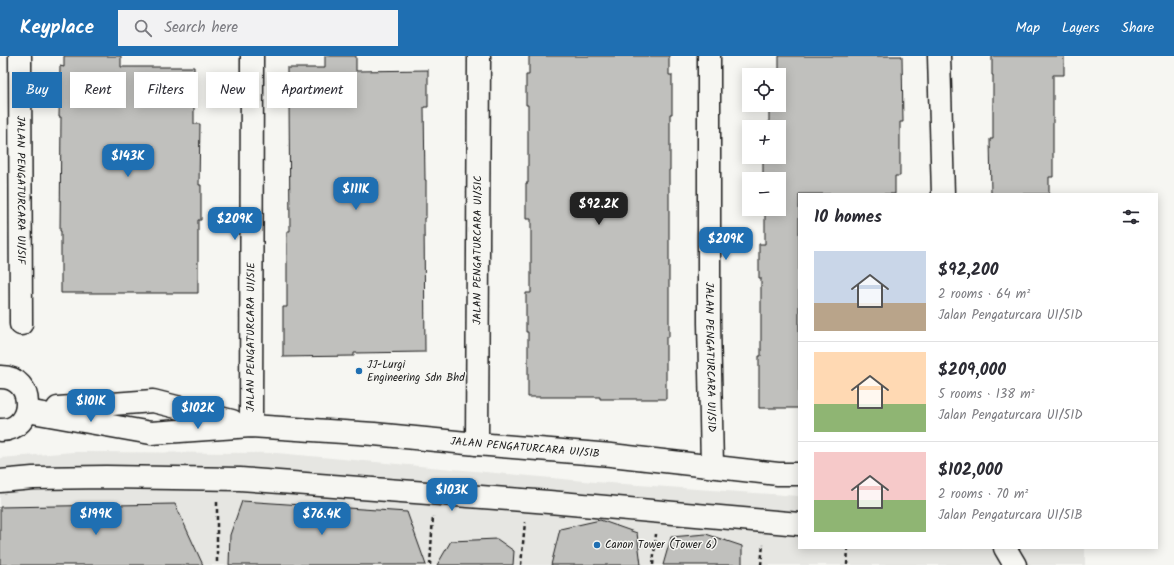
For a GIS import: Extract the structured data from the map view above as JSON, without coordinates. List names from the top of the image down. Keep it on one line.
{"streets":{"street":["JALAN PENGATURCARA U1/51F","JALAN PENGATURCARA U1/51C","JALAN PENGATURCARA U1/51E","JALAN PENGATURCARA U1/51D","JALAN PENGATURCARA U1/51B"]},"crossings":[["JALAN PENGATURCARA U1/51C","JALAN PENGATURCARA U1/51B"],["JALAN PENGATURCARA U1/51E","JALAN PENGATURCARA U1/51B"],["JALAN PENGATURCARA U1/51D","JALAN PENGATURCARA U1/51B"]],"places":["JJ-Lurgi Engineering Sdn Bhd","Canon Tower (Tower 6)"],"page":{"header":"Keyplace","search":"Search here","nav":["Map","Layers","Share"],"map_buttons":["+","−"],"chip":["Buy","Rent","Filters","New","Apartment"],"price":["$143K","$111K","$92.2K","$209K","$209K","$101K","$102K","$103K","$199K","$76.4K"],"heading":"10 homes","list":[{"name":"$92,200","note":"2 rooms · 64 m² · Jalan Pengaturcara U1/51D"},{"name":"$209,000","note":"5 rooms · 138 m² · Jalan Pengaturcara U1/51D"},{"name":"$102,000","note":"2 rooms · 70 m² · Jalan Pengaturcara U1/51B"}]}}
